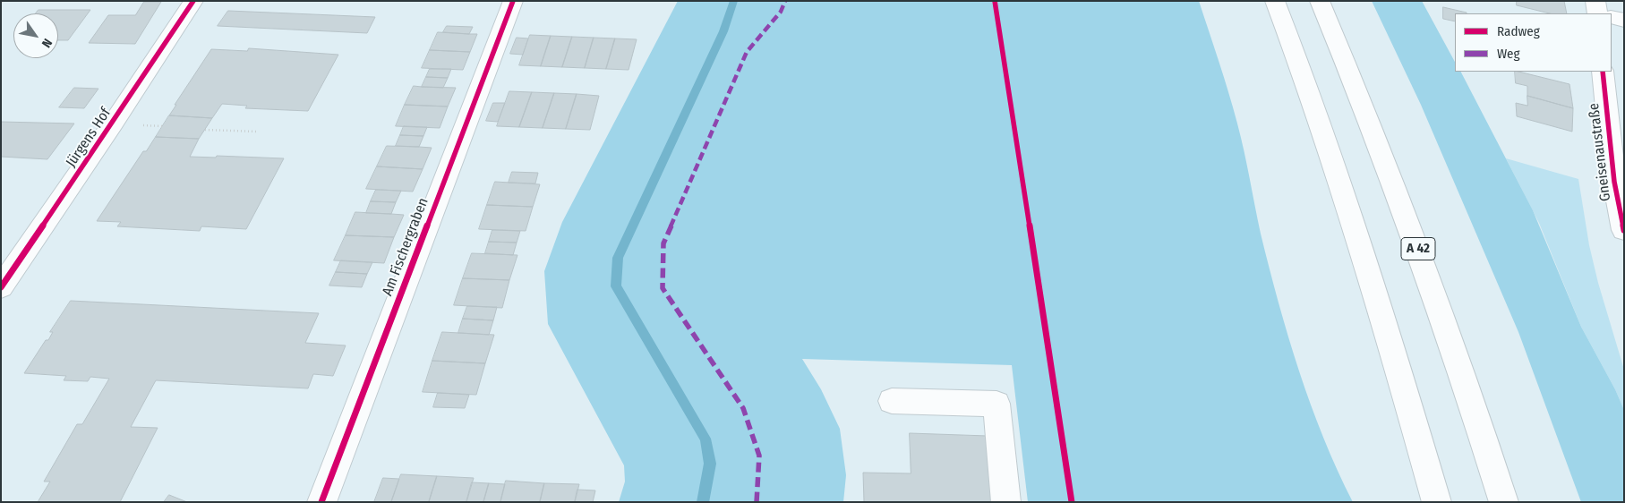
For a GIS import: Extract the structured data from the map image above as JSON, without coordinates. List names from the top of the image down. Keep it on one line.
{"streets":{"main road":["Jürgens Hof","Gneisenaustraße","Am Fischergraben","A 42"]},"legend":["Radweg","Weg"],"north":"bottom right"}
